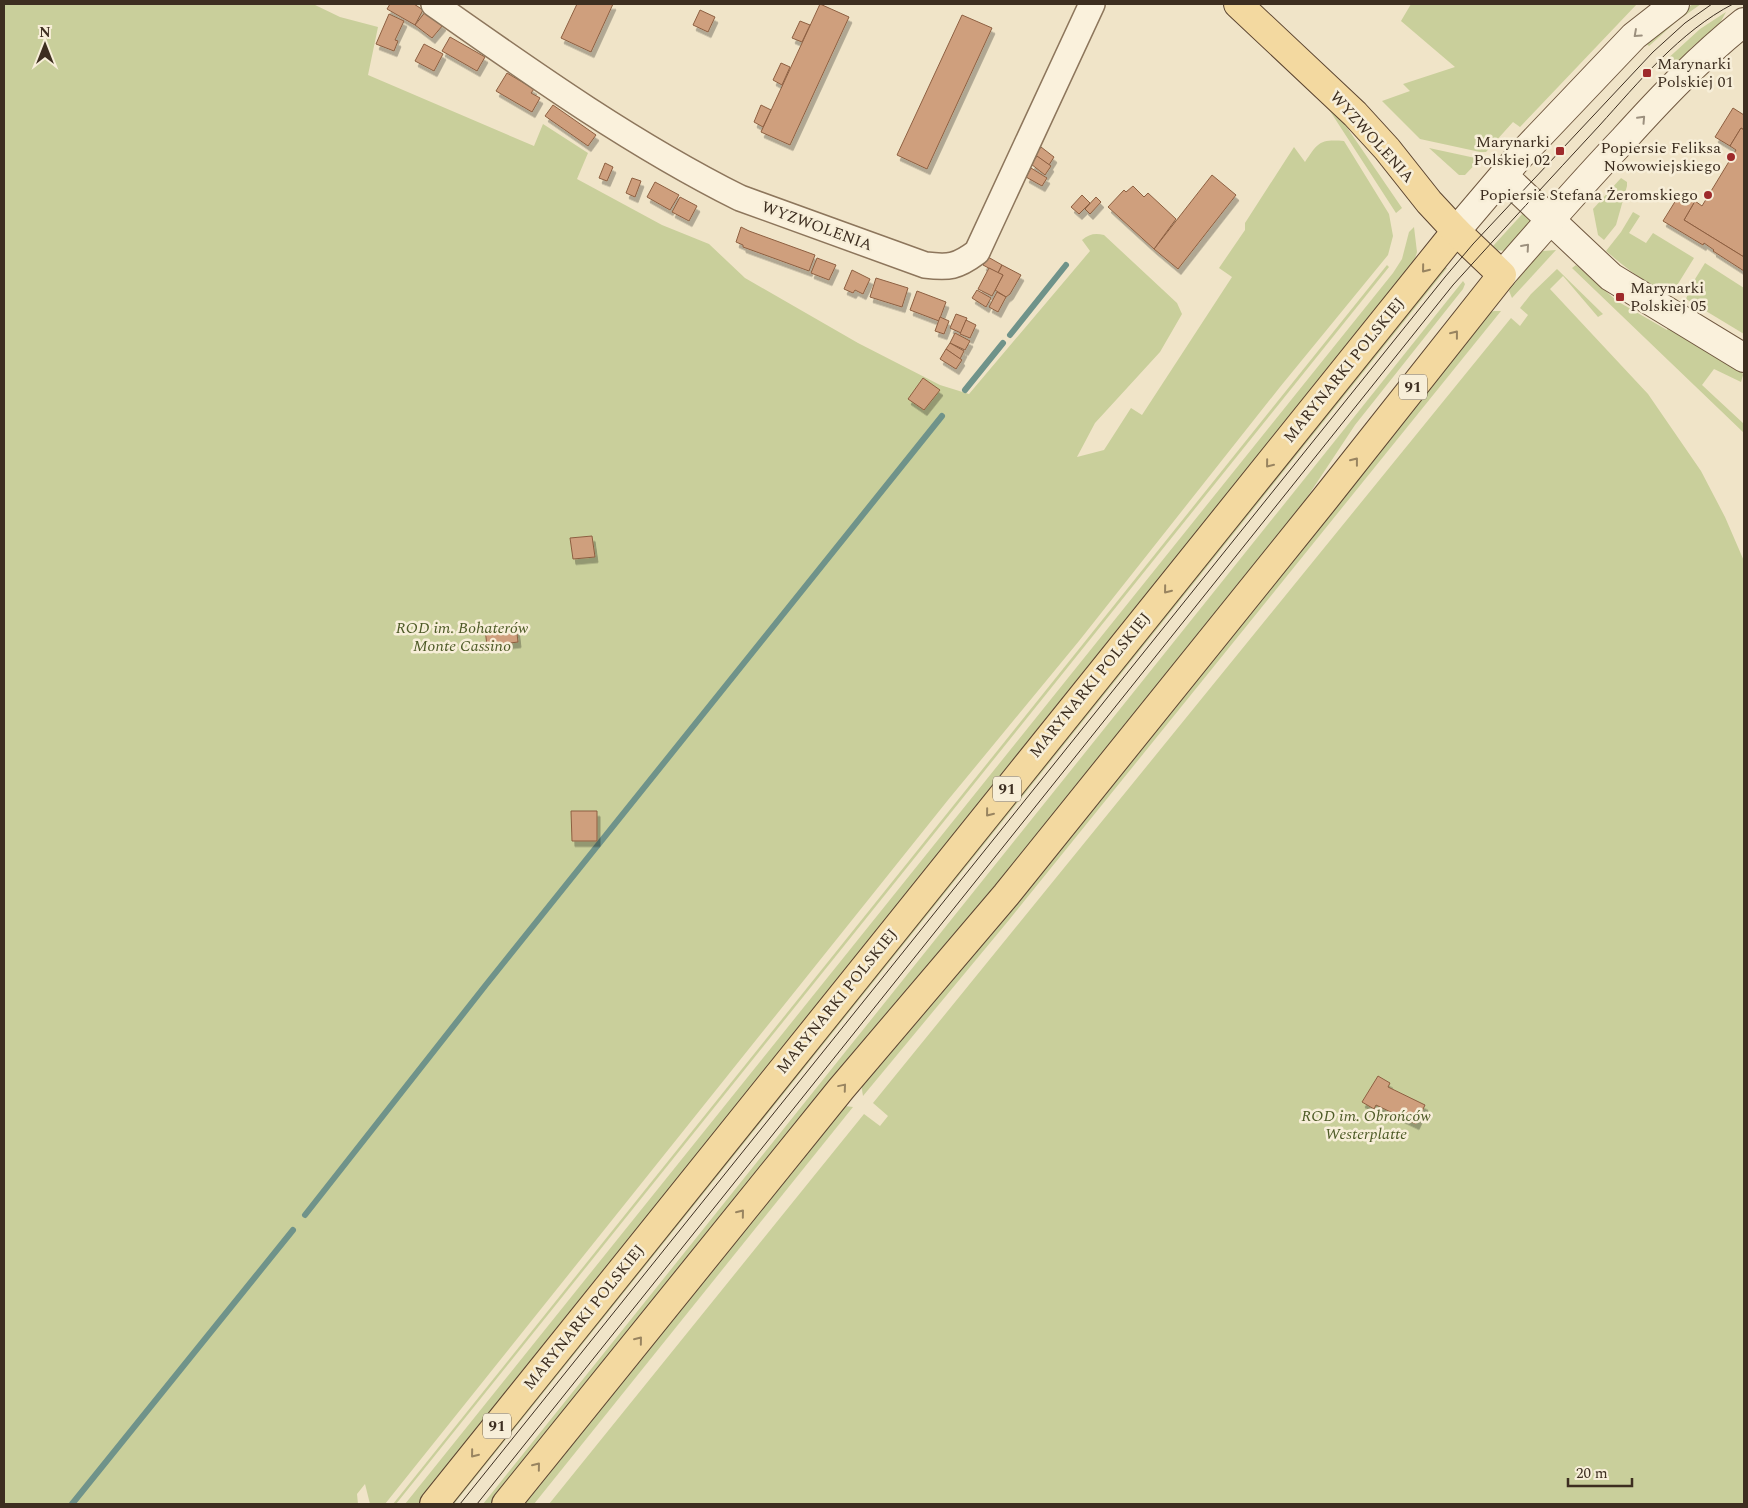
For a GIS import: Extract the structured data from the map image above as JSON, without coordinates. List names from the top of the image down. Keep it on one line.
{"streets":{"main road":["WYZWOLENIA","MARYNARKI POLSKIEJ","91"]},"crossings":[["WYZWOLENIA","MARYNARKI POLSKIEJ"],["WYZWOLENIA","91"]],"one_way":["MARYNARKI POLSKIEJ"],"parks":["ROD im. Bohaterów Monte Cassino","ROD im. Obrońców Westerplatte"],"places":{"transit":["Marynarki Polskiej 01","Marynarki Polskiej 02","Marynarki Polskiej 05"],"other":["Popiersie Feliksa Nowowiejskiego","Popiersie Stefana Żeromskiego"]},"scale_bar":"20 m","north":"top"}
